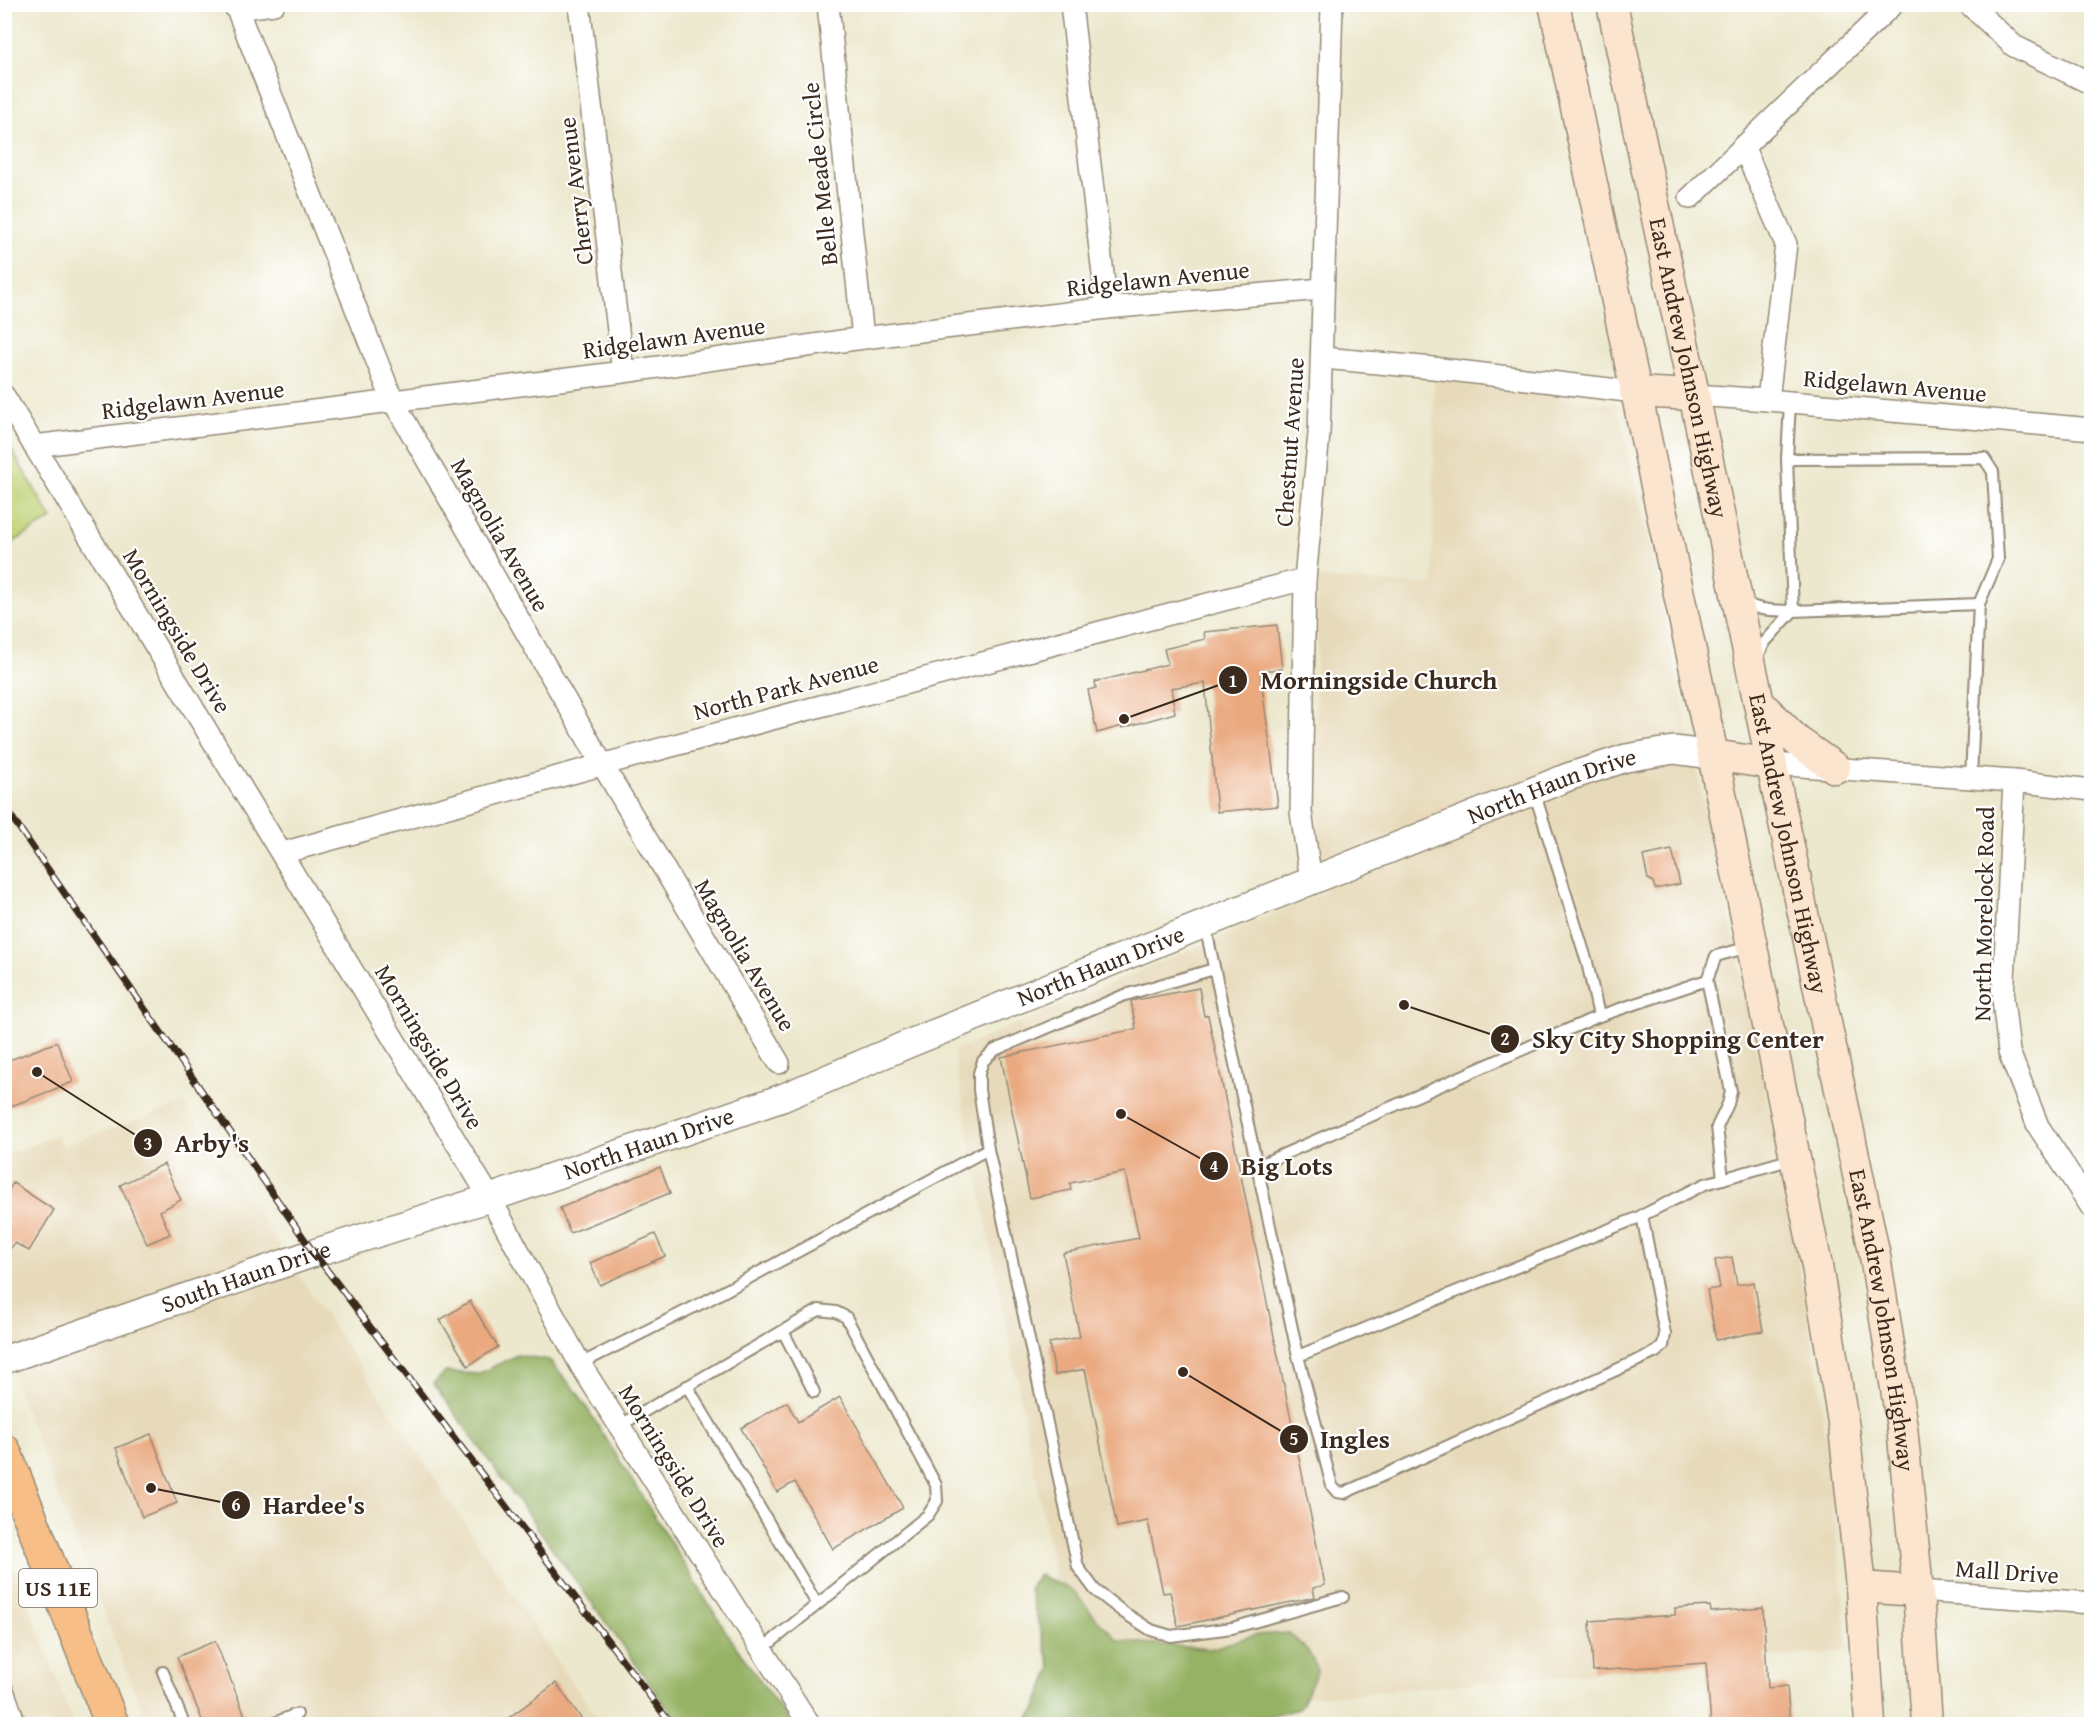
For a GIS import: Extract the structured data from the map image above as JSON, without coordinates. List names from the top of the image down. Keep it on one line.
{"streets":{"main road":["East Andrew Johnson Highway","US 11E"],"street":["Belle Meade Circle","Cherry Avenue","Ridgelawn Avenue","Chestnut Avenue","Magnolia Avenue","Morningside Drive","North Park Avenue","North Haun Drive","North Morelock Road","South Haun Drive","Mall Drive"]},"crossings":[["Belle Meade Circle","Ridgelawn Avenue"],["Cherry Avenue","Ridgelawn Avenue"],["Ridgelawn Avenue","East Andrew Johnson Highway"],["Ridgelawn Avenue","Chestnut Avenue"],["Ridgelawn Avenue","Magnolia Avenue"],["Ridgelawn Avenue","Morningside Drive"],["East Andrew Johnson Highway","Mall Drive"],["Chestnut Avenue","North Park Avenue"],["Chestnut Avenue","North Haun Drive"],["Magnolia Avenue","North Park Avenue"],["Morningside Drive","North Park Avenue"],["Morningside Drive","North Haun Drive"],["Morningside Drive","South Haun Drive"],["North Haun Drive","South Haun Drive"]],"places":["Morningside Church","Sky City Shopping Center","Arby's","Big Lots","Ingles","Hardee's"]}
